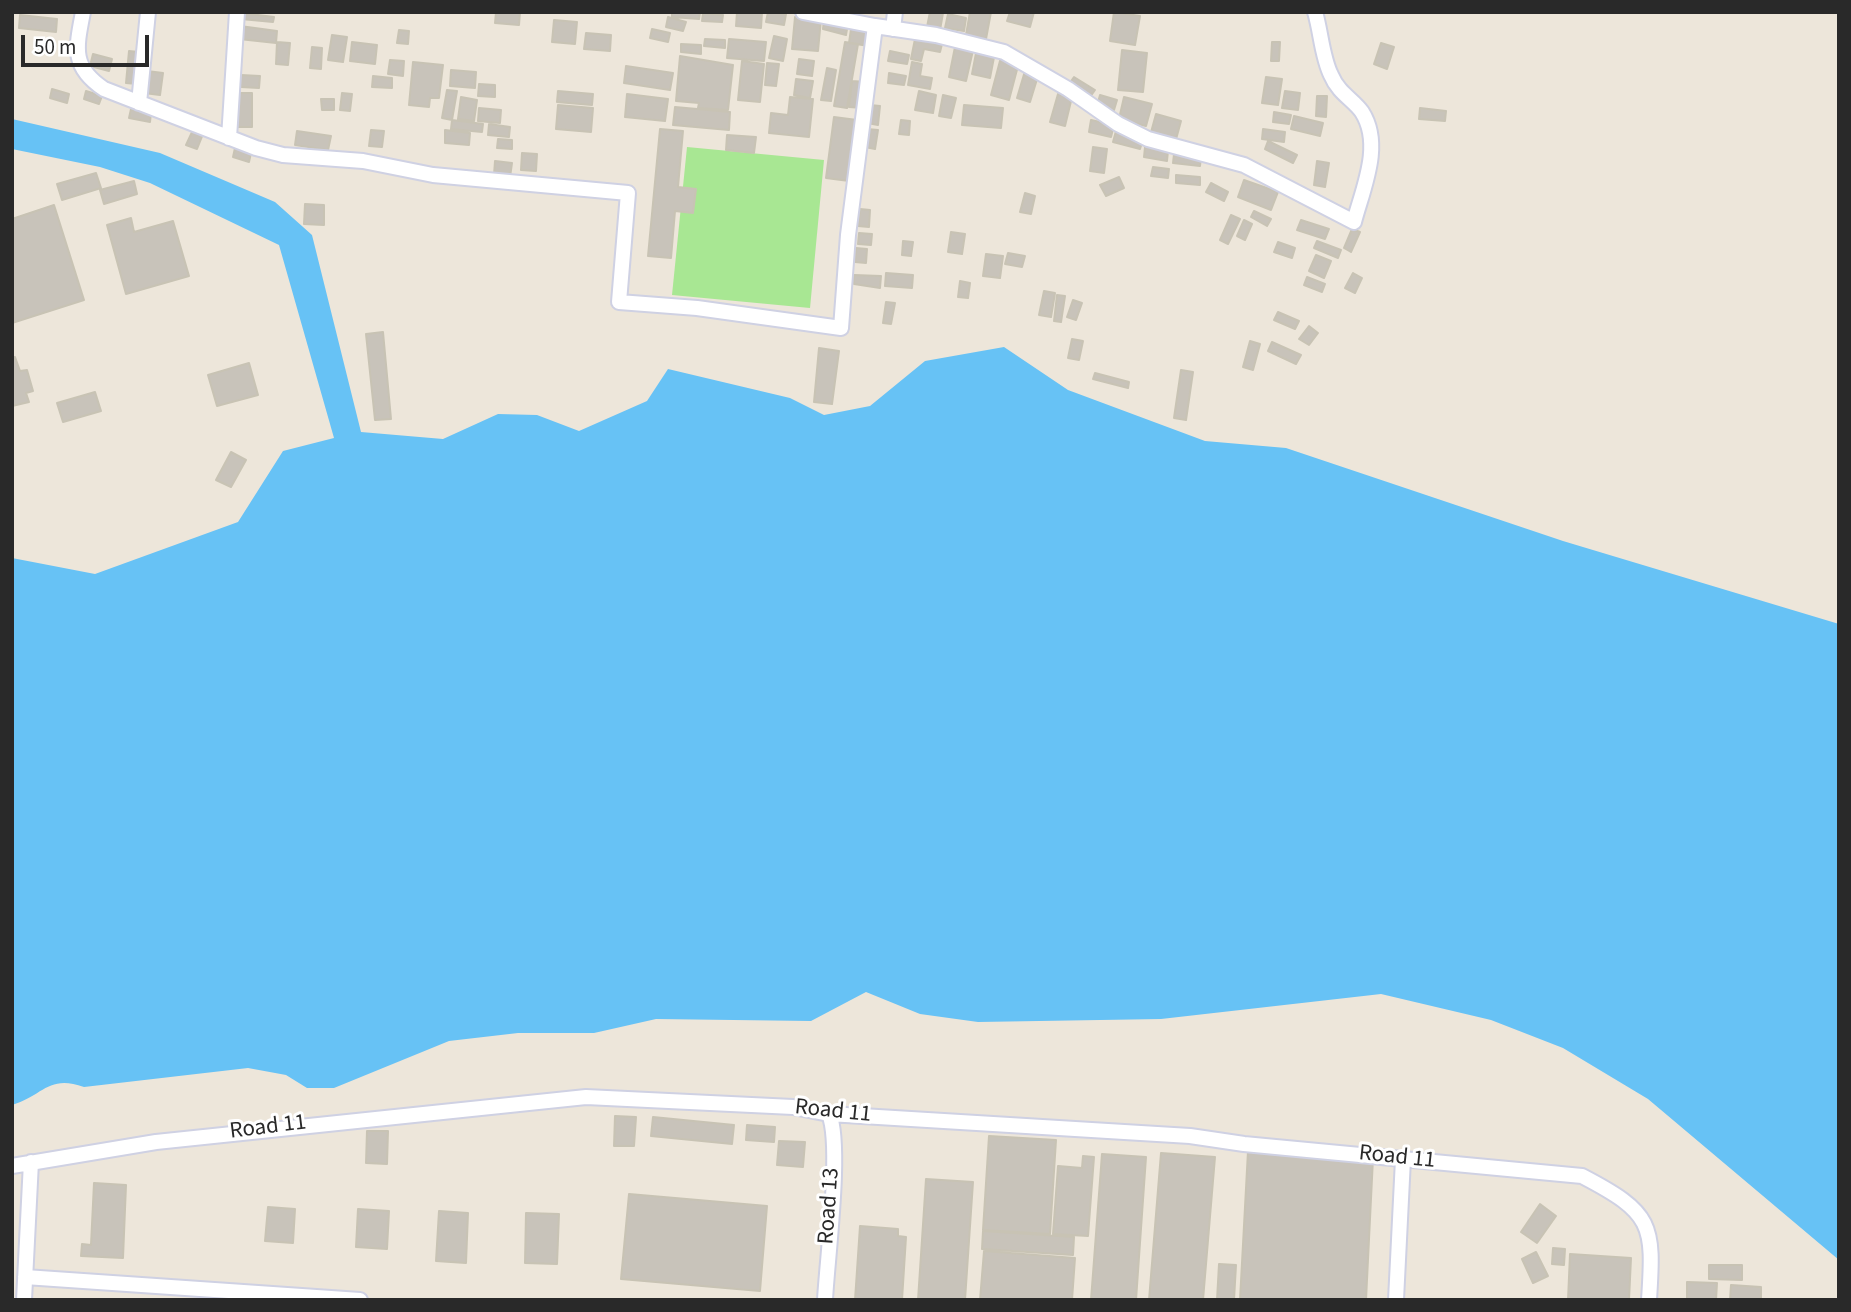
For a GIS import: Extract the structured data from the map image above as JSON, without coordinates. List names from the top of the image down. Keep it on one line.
{"streets":{"street":["Road 11","Road 13"]},"crossings":[["Road 11","Road 13"]],"scale_bar":"50 m"}
